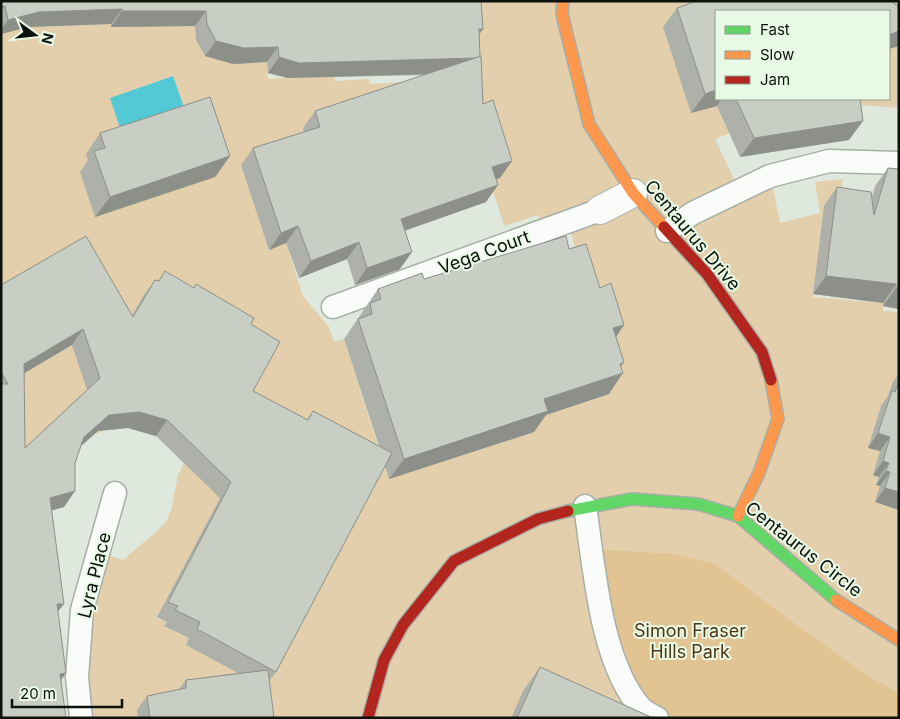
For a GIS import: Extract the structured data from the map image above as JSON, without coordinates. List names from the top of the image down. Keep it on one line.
{"streets":{"street":["Centaurus Drive","Vega Court","Centaurus Circle"],"lane":["Lyra Place"]},"crossings":[["Centaurus Drive","Vega Court"],["Centaurus Drive","Centaurus Circle"]],"parks":["Simon Fraser Hills Park"],"legend":["Fast","Slow","Jam"],"scale_bar":"20 m","north":"right"}
